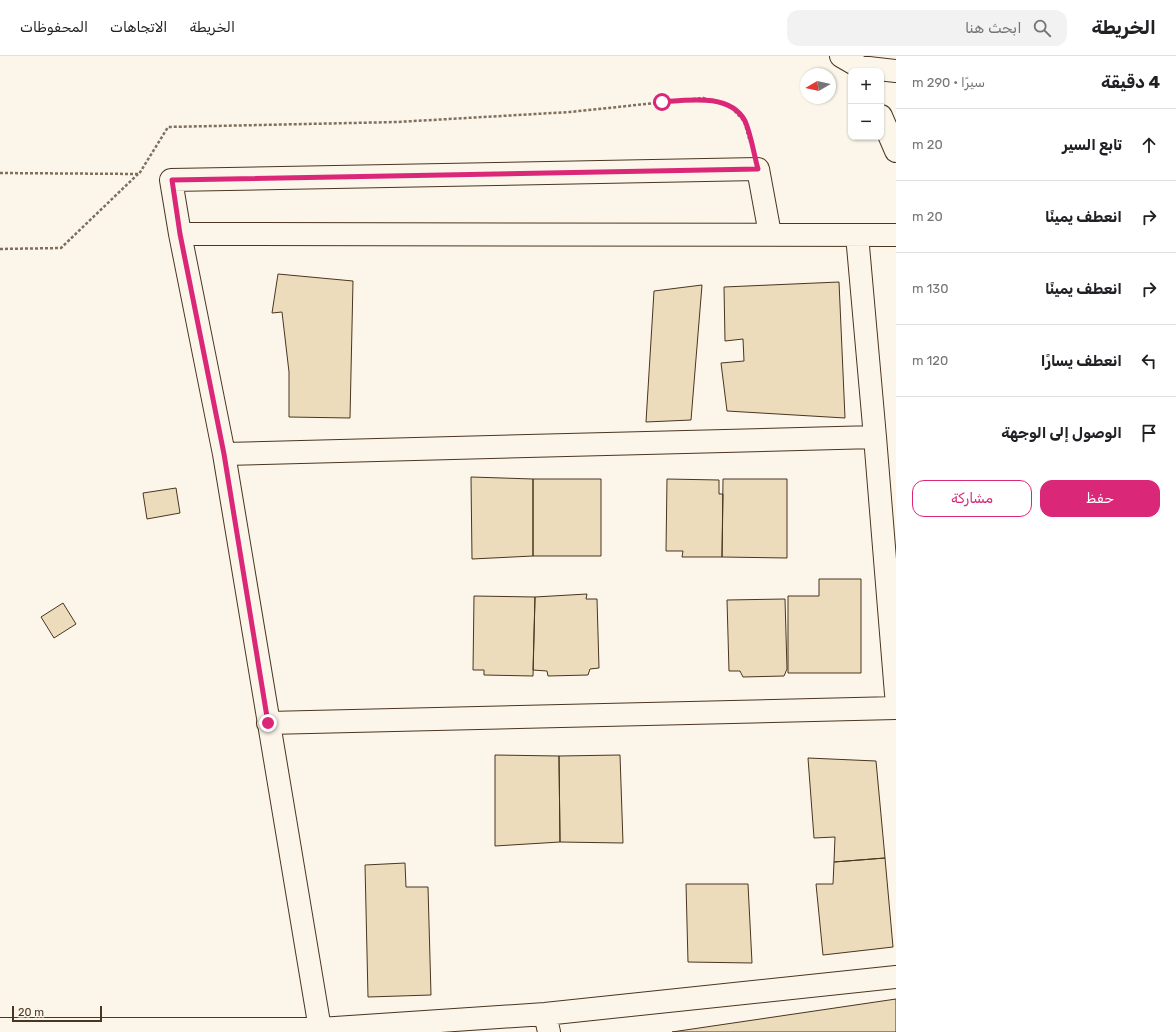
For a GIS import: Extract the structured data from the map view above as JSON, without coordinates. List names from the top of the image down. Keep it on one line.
{"scale_bar":"20 m","north":"left","page":{"header":"الخريطة","search":"ابحث هنا","nav":["الخريطة","الاتجاهات","المحفوظات"],"heading":["4 دقيقة","سيرًا · 290 m"],"map_buttons":["+","−"],"list":[["تابع السير","20 m"],["انعطف يمينًا","20 m"],["انعطف يمينًا","130 m"],["انعطف يسارًا","120 m"],"الوصول إلى الوجهة"],"buttons":["حفظ","مشاركة"],"scale":"20 m"}}
